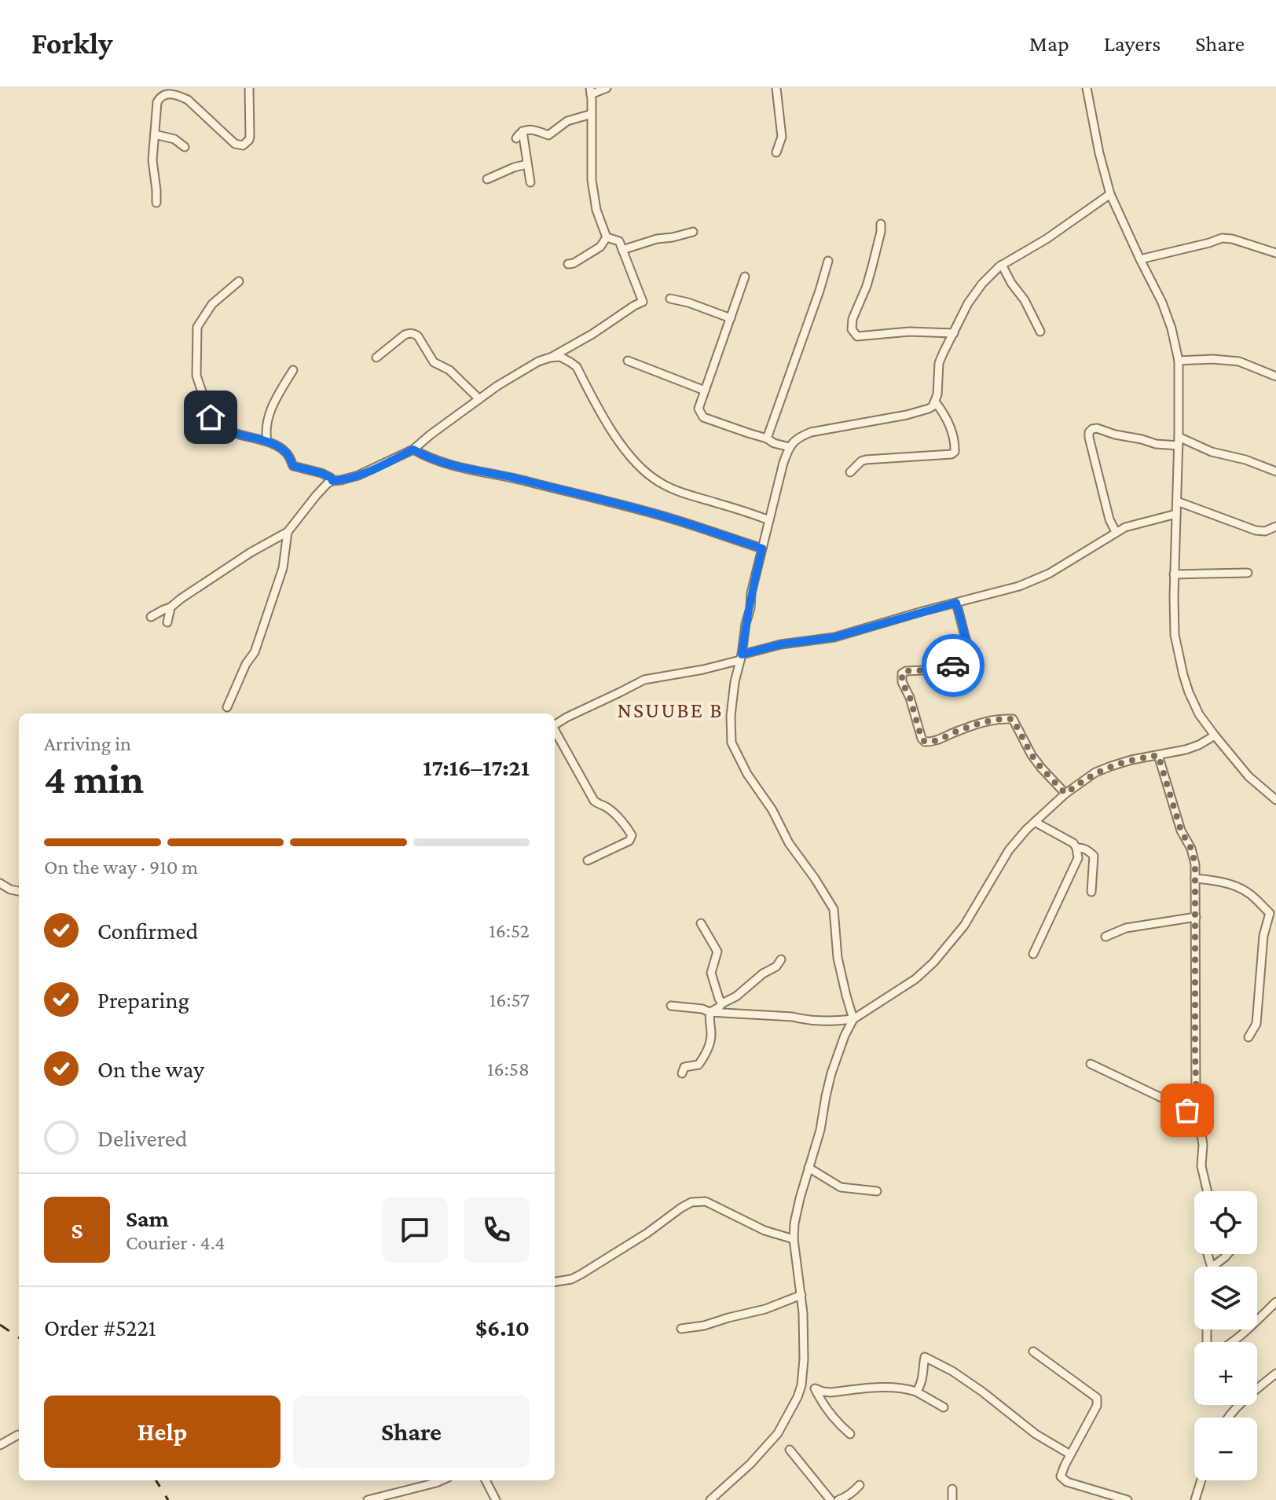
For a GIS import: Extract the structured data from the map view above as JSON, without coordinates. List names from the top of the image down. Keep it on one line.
{"districts":["NSUUBE B"],"page":{"header":"Forkly","nav":["Map","Layers","Share"],"heading":["4 min","Arriving in","17:16–17:21"],"panel":["Sam","Courier · 4.4","Order #5221","$6.10"],"bar":"On the way · 910 m","list":[["Confirmed","16:52"],["Preparing","16:57"],["On the way","16:58"],"Delivered"],"map_buttons":["+","−"],"round":"S","buttons":["Help","Share"]}}
